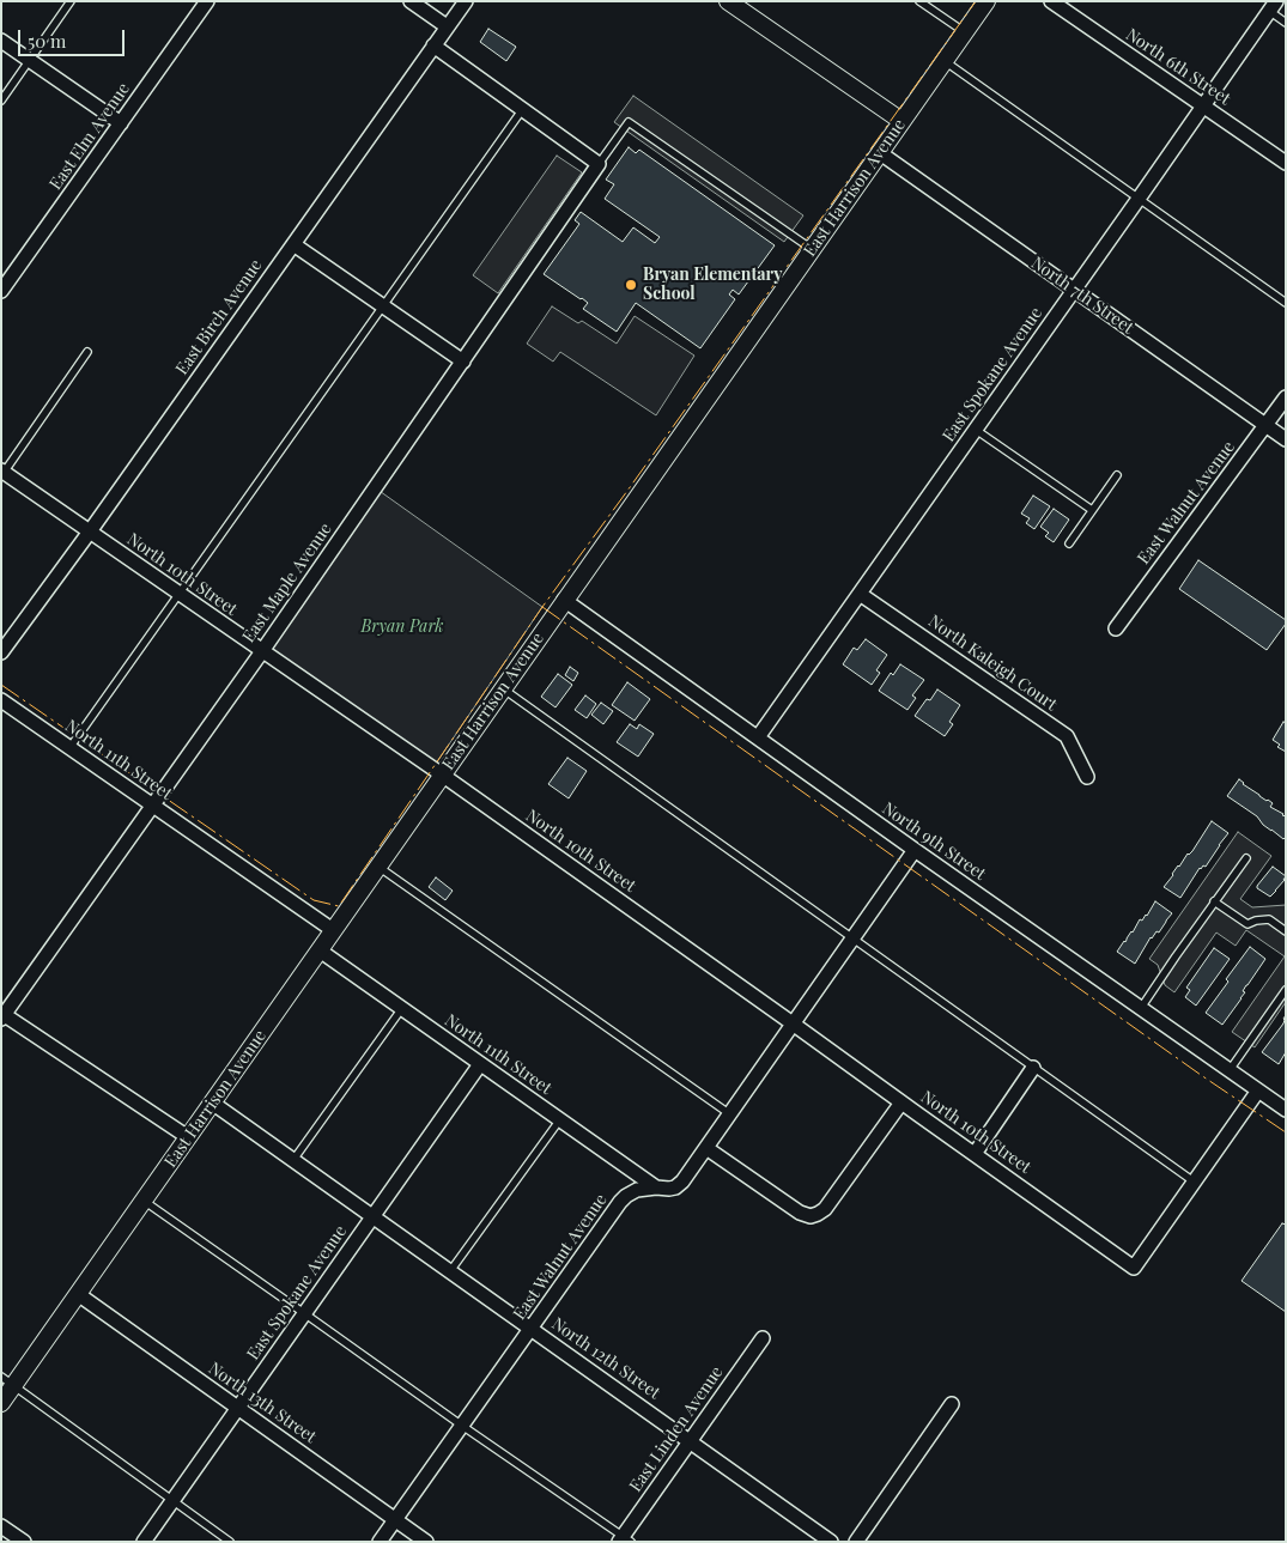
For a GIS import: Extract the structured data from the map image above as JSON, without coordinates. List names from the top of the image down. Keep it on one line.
{"streets":{"street":["North 6th Street","East Elm Avenue","East Harrison Avenue","North 7th Street","East Birch Avenue","East Spokane Avenue","East Walnut Avenue","North 10th Street","East Maple Avenue","North Kaleigh Court","North 11th Street","North 9th Street","North 12th Street","North 13th Street","East Linden Avenue"]},"crossings":[["North 6th Street","East Spokane Avenue"],["East Harrison Avenue","North 7th Street"],["East Harrison Avenue","North 10th Street"],["East Harrison Avenue","North 11th Street"],["East Harrison Avenue","North 9th Street"],["East Harrison Avenue","North 12th Street"],["East Harrison Avenue","North 13th Street"],["North 7th Street","East Spokane Avenue"],["North 7th Street","East Walnut Avenue"],["East Birch Avenue","North 10th Street"],["East Spokane Avenue","North Kaleigh Court"],["East Spokane Avenue","North 11th Street"],["East Spokane Avenue","North 9th Street"],["East Spokane Avenue","North 12th Street"],["East Spokane Avenue","North 13th Street"],["East Walnut Avenue","North 10th Street"],["East Walnut Avenue","North 11th Street"],["East Walnut Avenue","North 9th Street"],["East Walnut Avenue","North 12th Street"],["East Walnut Avenue","North 13th Street"],["North 10th Street","East Maple Avenue"],["East Maple Avenue","North 11th Street"],["North 12th Street","East Linden Avenue"]],"parks":["Bryan Park"],"places":["Bryan Elementary School"],"scale_bar":"50 m"}
